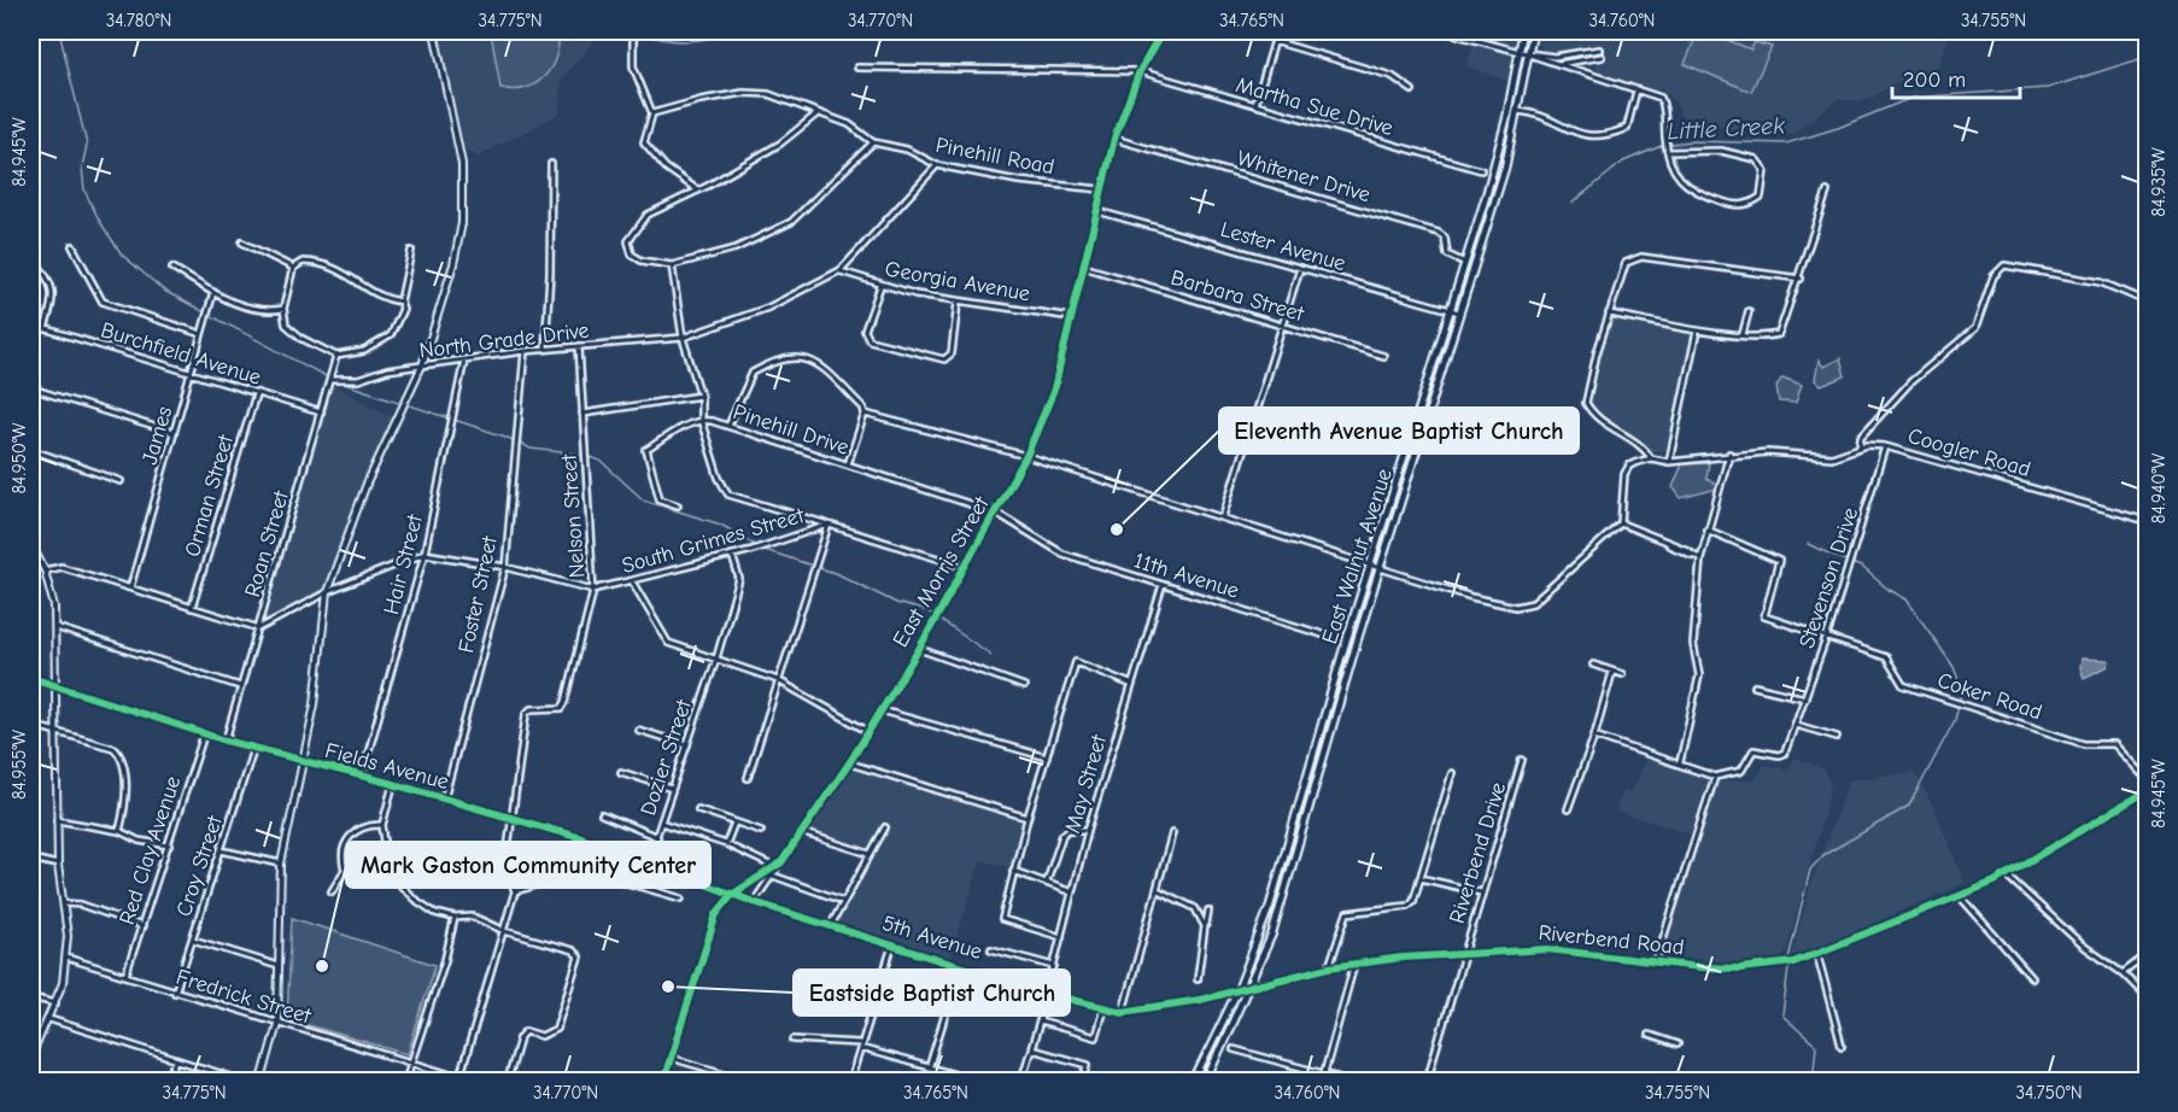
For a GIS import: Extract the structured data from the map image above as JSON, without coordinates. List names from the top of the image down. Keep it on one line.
{"streets":{"main road":["East Walnut Avenue"],"street":["Martha Sue Drive","Pinehill Road","Whitener Drive","Lester Avenue","Georgia Avenue","Barbara Street","North Grade Drive","Burchfield Avenue","Pinehill Drive","James","Coogler Road","Orman Street","Nelson Street","South Grimes Street","Roan Street","Hair Street","East Morris Street","11th Avenue","Stevenson Drive","Foster Street","Coker Road","Dozier Street","Fields Avenue","May Street","Red Clay Avenue","Riverbend Drive","Croy Street","5th Avenue","Riverbend Road","Fredrick Street"]},"crossings":[["Martha Sue Drive","East Morris Street"],["Pinehill Road","East Morris Street"],["Whitener Drive","East Walnut Avenue"],["Whitener Drive","East Morris Street"],["Lester Avenue","East Walnut Avenue"],["Lester Avenue","East Morris Street"],["Georgia Avenue","North Grade Drive"],["Georgia Avenue","East Morris Street"],["Barbara Street","East Morris Street"],["North Grade Drive","Nelson Street"],["North Grade Drive","Roan Street"],["North Grade Drive","Hair Street"],["North Grade Drive","Foster Street"],["Burchfield Avenue","James"],["Burchfield Avenue","Orman Street"],["Burchfield Avenue","Roan Street"],["Pinehill Drive","East Morris Street"],["Pinehill Drive","11th Avenue"],["Coogler Road","Stevenson Drive"],["Nelson Street","South Grimes Street"],["Nelson Street","Fields Avenue"],["South Grimes Street","East Morris Street"],["South Grimes Street","Dozier Street"],["Roan Street","Fields Avenue"],["East Walnut Avenue","Riverbend Road"],["Hair Street","Fields Avenue"],["East Morris Street","11th Avenue"],["11th Avenue","May Street"],["Stevenson Drive","Coker Road"],["Foster Street","Fields Avenue"],["Dozier Street","Fields Avenue"],["Fields Avenue","Red Clay Avenue"],["Fields Avenue","Croy Street"],["Fields Avenue","5th Avenue"],["May Street","5th Avenue"],["Red Clay Avenue","Fredrick Street"],["Riverbend Drive","Riverbend Road"],["Croy Street","Fredrick Street"],["5th Avenue","Riverbend Road"]],"water":["Little Creek"],"places":["Eleventh Avenue Baptist Church","Mark Gaston Community Center","Eastside Baptist Church"],"scale_bar":"200 m","coordinates":["34.780°N","34.775°N","34.770°N","34.765°N","34.760°N","34.755°N","84.945°W","84.935°W","84.950°W","84.940°W","84.955°W","34.750°N"]}
